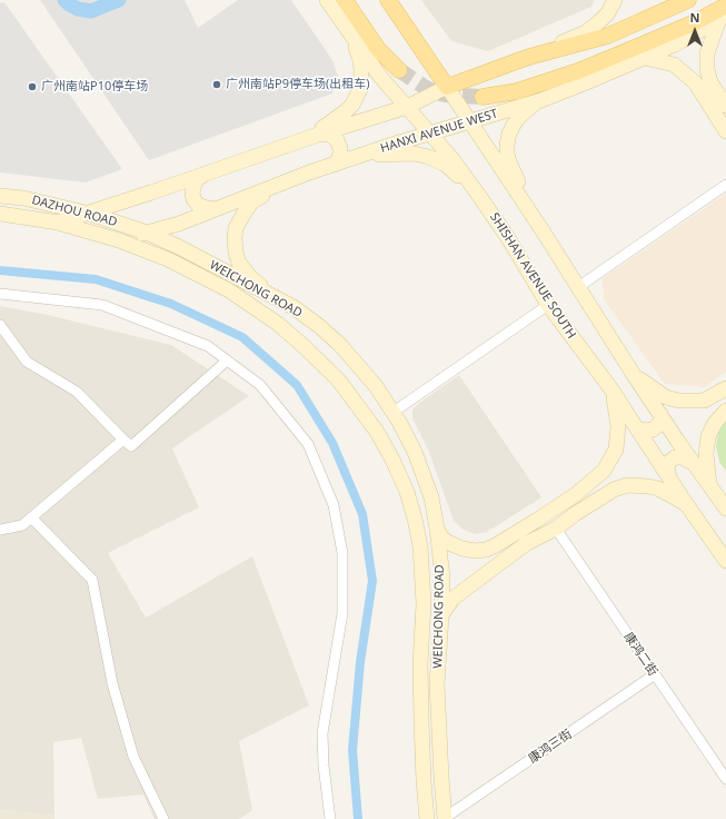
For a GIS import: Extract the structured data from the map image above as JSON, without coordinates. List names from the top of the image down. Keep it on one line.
{"streets":{"main road":["HANXI AVENUE WEST","DAZHOU ROAD","SHISHAN AVENUE SOUTH","WEICHONG ROAD"],"street":["康鸿二街","康鸿三街"]},"crossings":[["HANXI AVENUE WEST","DAZHOU ROAD"],["HANXI AVENUE WEST","SHISHAN AVENUE SOUTH"],["HANXI AVENUE WEST","WEICHONG ROAD"],["DAZHOU ROAD","WEICHONG ROAD"],["WEICHONG ROAD","康鸿三街"],["康鸿二街","康鸿三街"]],"places":["广州南站P9停车场(出租车)","广州南站P10停车场"],"north":"top"}
